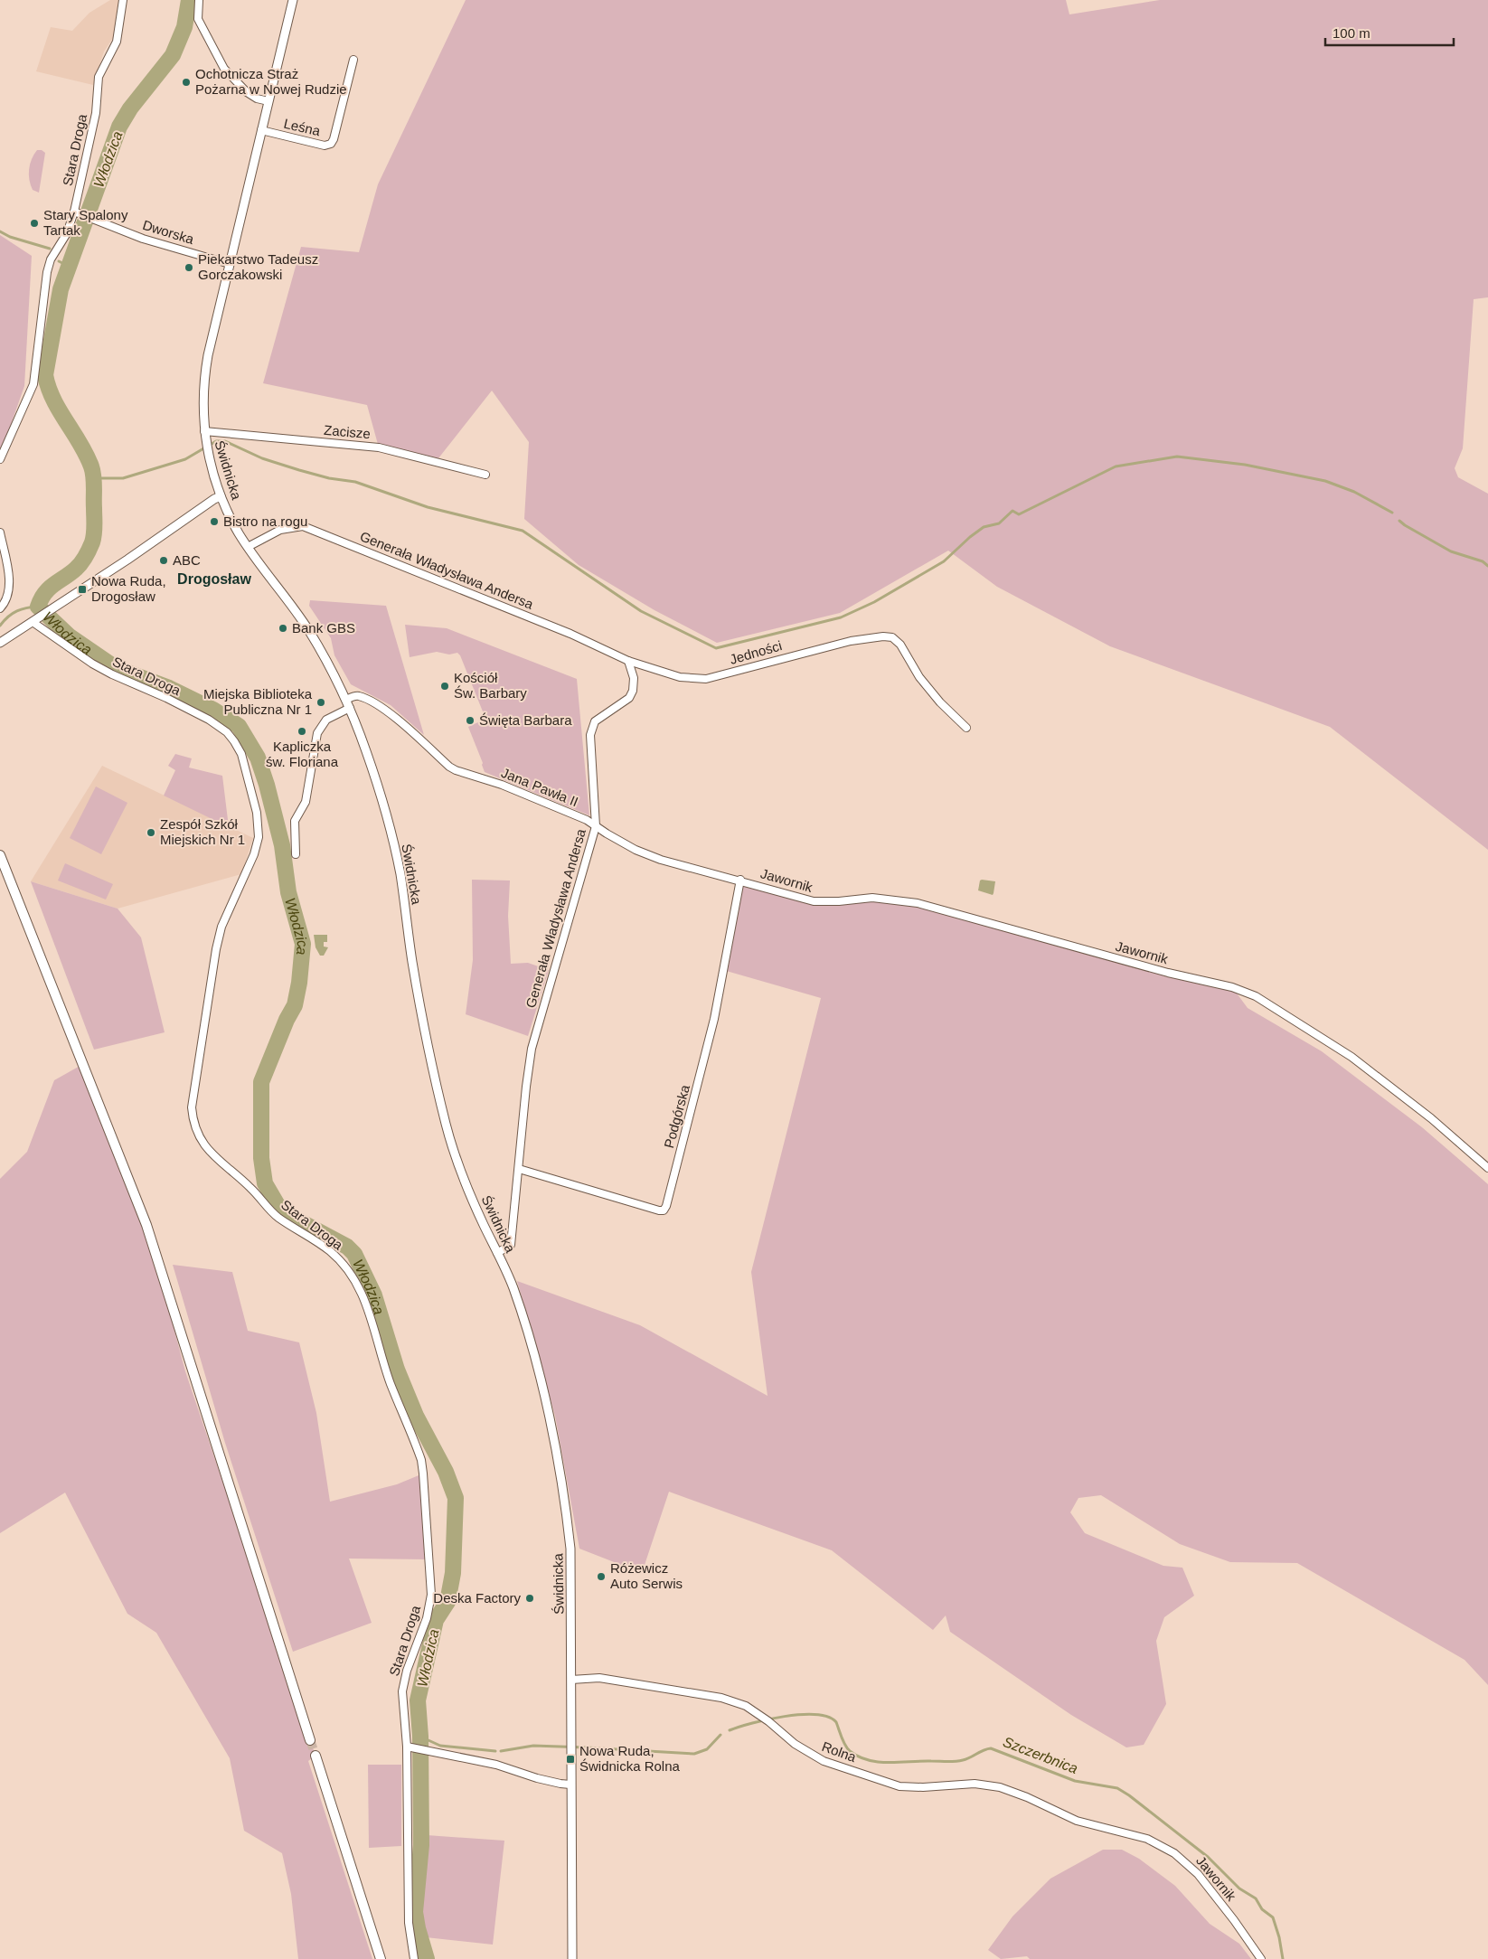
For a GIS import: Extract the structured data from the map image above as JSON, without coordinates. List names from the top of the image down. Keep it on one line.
{"streets":{"street":["Leśna","Stara Droga","Dworska","Zacisze","Świdnicka","Generała Władysława Andersa","Jedności","Jana Pawła II","Jawornik","Podgórska","Rolna"]},"crossings":[["Leśna","Świdnicka"],["Stara Droga","Dworska"],["Dworska","Świdnicka"],["Zacisze","Świdnicka"],["Świdnicka","Generała Władysława Andersa"],["Świdnicka","Jana Pawła II"],["Świdnicka","Rolna"],["Generała Władysława Andersa","Jedności"],["Generała Władysława Andersa","Jana Pawła II"],["Generała Władysława Andersa","Podgórska"],["Jana Pawła II","Jawornik"],["Jana Pawła II","Podgórska"],["Jawornik","Podgórska"],["Jawornik","Rolna"]],"districts":["Drogosław"],"water":["Włodzica","Szczerbnica"],"places":{"other":["Ochotnicza Straż Pożarna w Nowej Rudzie","Stary Spalony Tartak","Piekarstwo Tadeusz Gorczakowski","Bistro na rogu","ABC","Bank GBS","Kościół Św. Barbary","Miejska Biblioteka Publiczna Nr 1","Święta Barbara","Kapliczka św. Floriana","Zespół Szkół Miejskich Nr 1","Różewicz Auto Serwis","Deska Factory"],"transit":["Nowa Ruda, Drogosław","Nowa Ruda, Świdnicka Rolna"]},"scale_bar":"100 m"}
